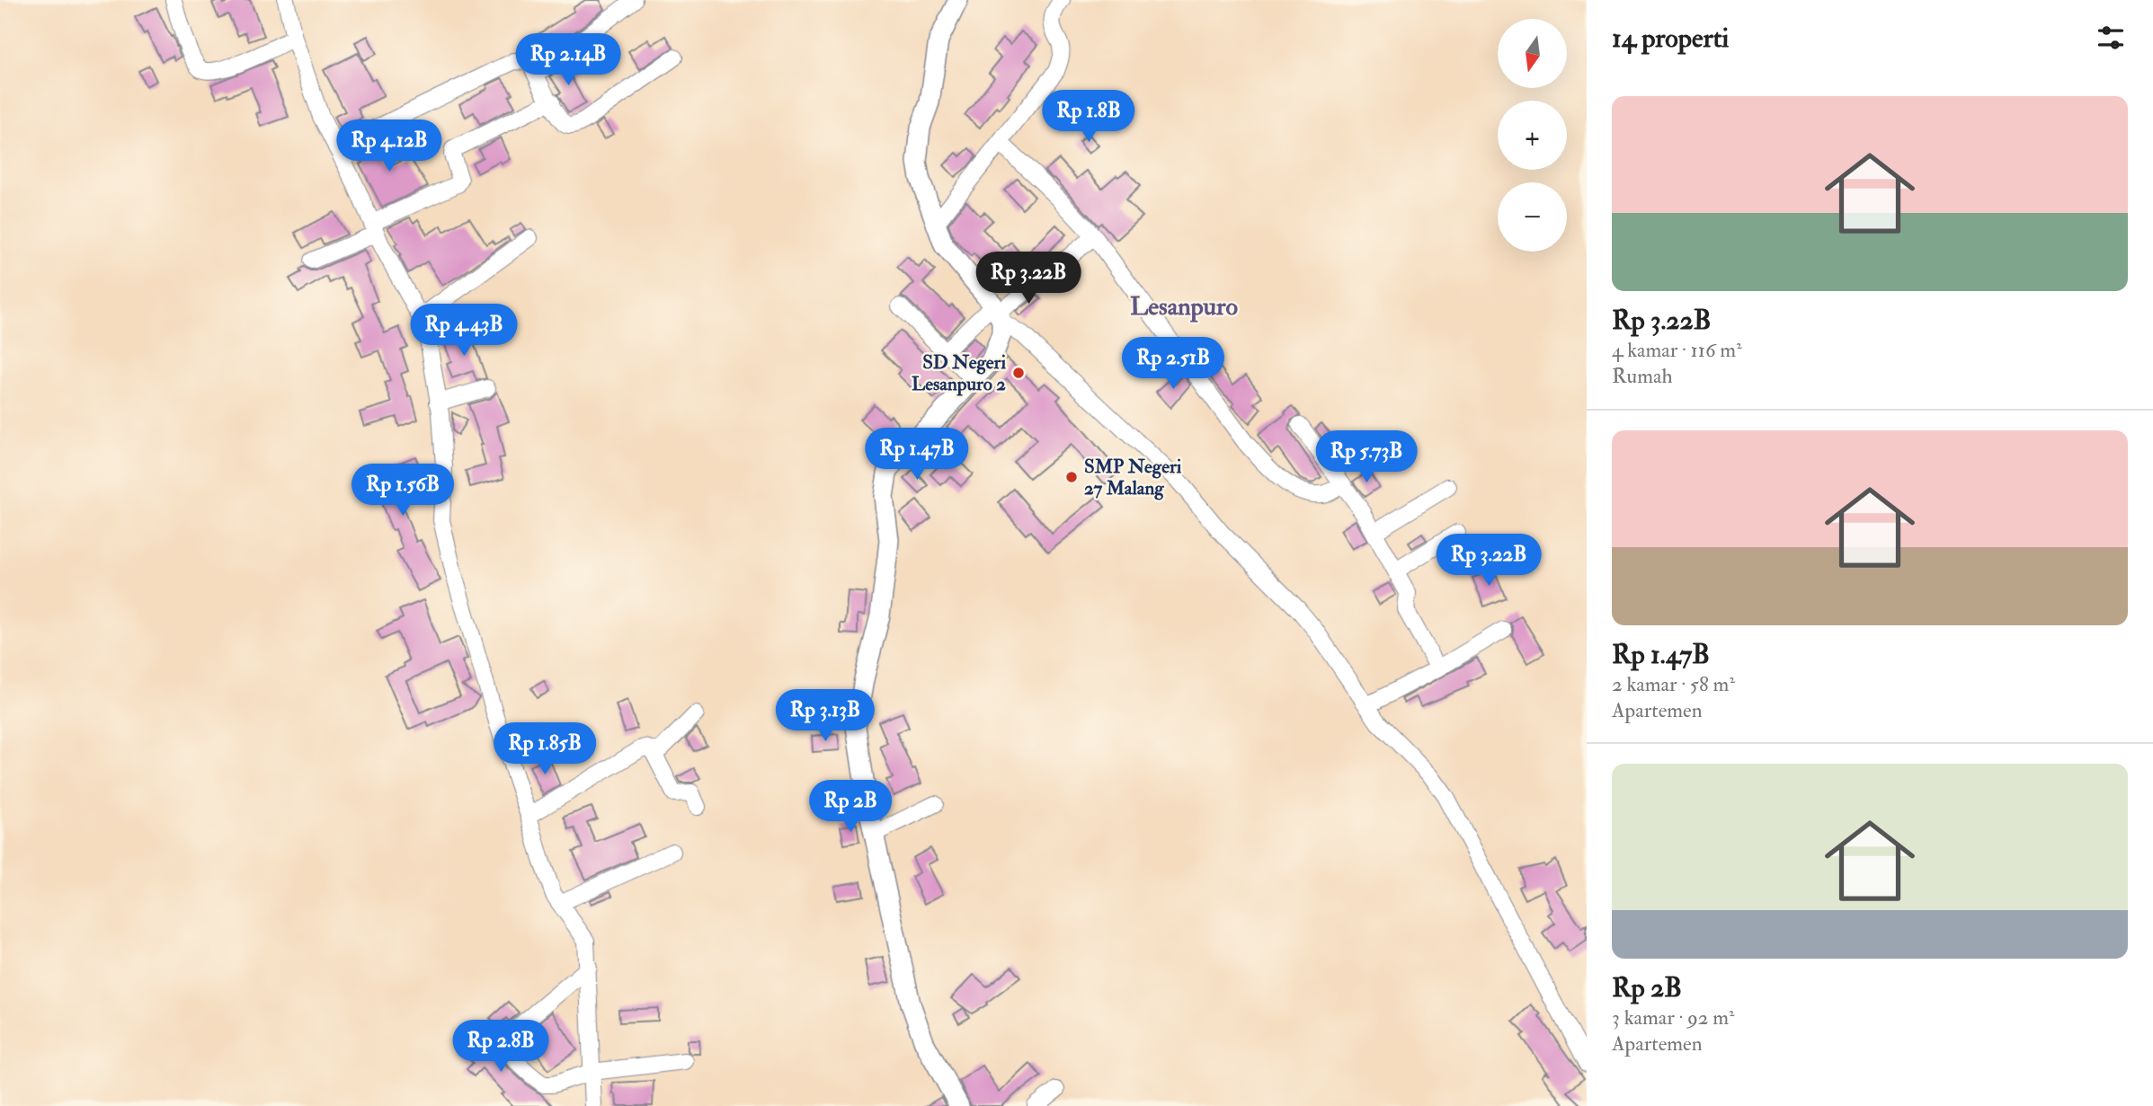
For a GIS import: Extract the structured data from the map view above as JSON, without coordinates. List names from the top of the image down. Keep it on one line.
{"districts":["Lesanpuro"],"places":["SD Negeri Lesanpuro 2","SMP Negeri 27 Malang"],"north":"bottom","page":{"heading":"14 properti","map_buttons":["+","−"],"price":["Rp 2.14B","Rp 1.8B","Rp 4.12B","Rp 3.22B","Rp 4.43B","Rp 2.51B","Rp 1.47B","Rp 5.73B","Rp 1.56B","Rp 3.22B","Rp 3.13B","Rp 1.85B","Rp 2B","Rp 2.8B"],"list":[{"name":"Rp 3.22B","note":"4 kamar · 116 m² · Rumah"},{"name":"Rp 1.47B","note":"2 kamar · 58 m² · Apartemen"},{"name":"Rp 2B","note":"3 kamar · 92 m² · Apartemen"}]}}
